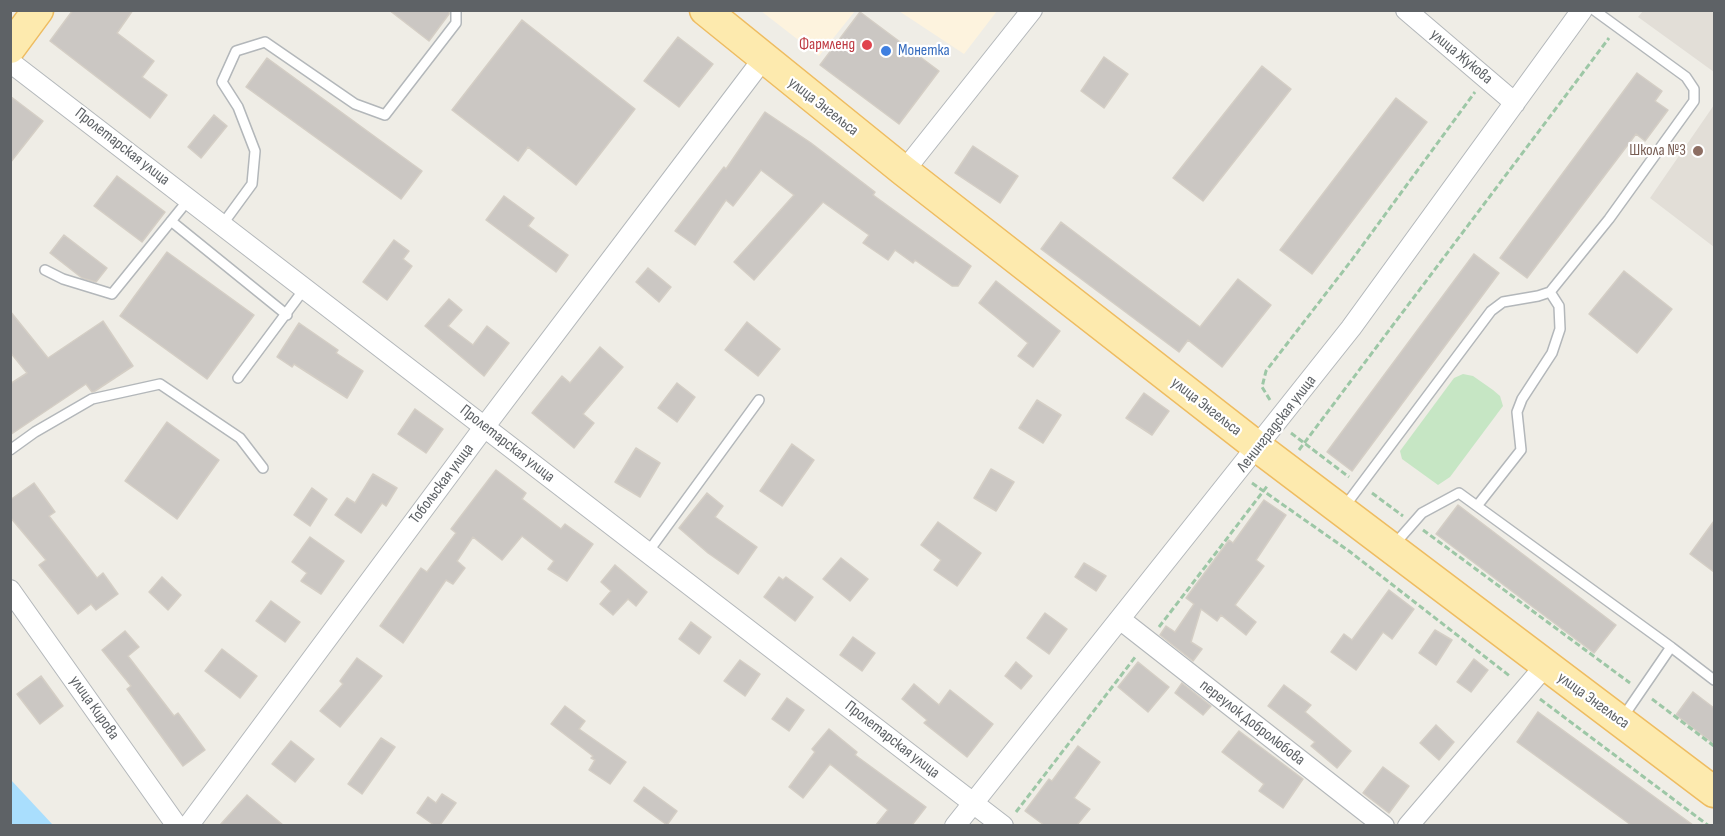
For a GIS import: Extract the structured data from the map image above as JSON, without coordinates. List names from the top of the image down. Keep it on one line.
{"streets":{"main road":["улица Энгельса"],"street":["улица Жукова","Пролетарская улица","Ленинградская улица","Тобольская улица","улица Кирова","переулок Добролюбова"]},"crossings":[["улица Жукова","Ленинградская улица"],["улица Энгельса","Ленинградская улица"],["улица Энгельса","Тобольская улица"],["Пролетарская улица","Ленинградская улица"],["Пролетарская улица","Тобольская улица"],["Ленинградская улица","переулок Добролюбова"]],"places":["Фармленд","Монетка","Школа №3"]}
